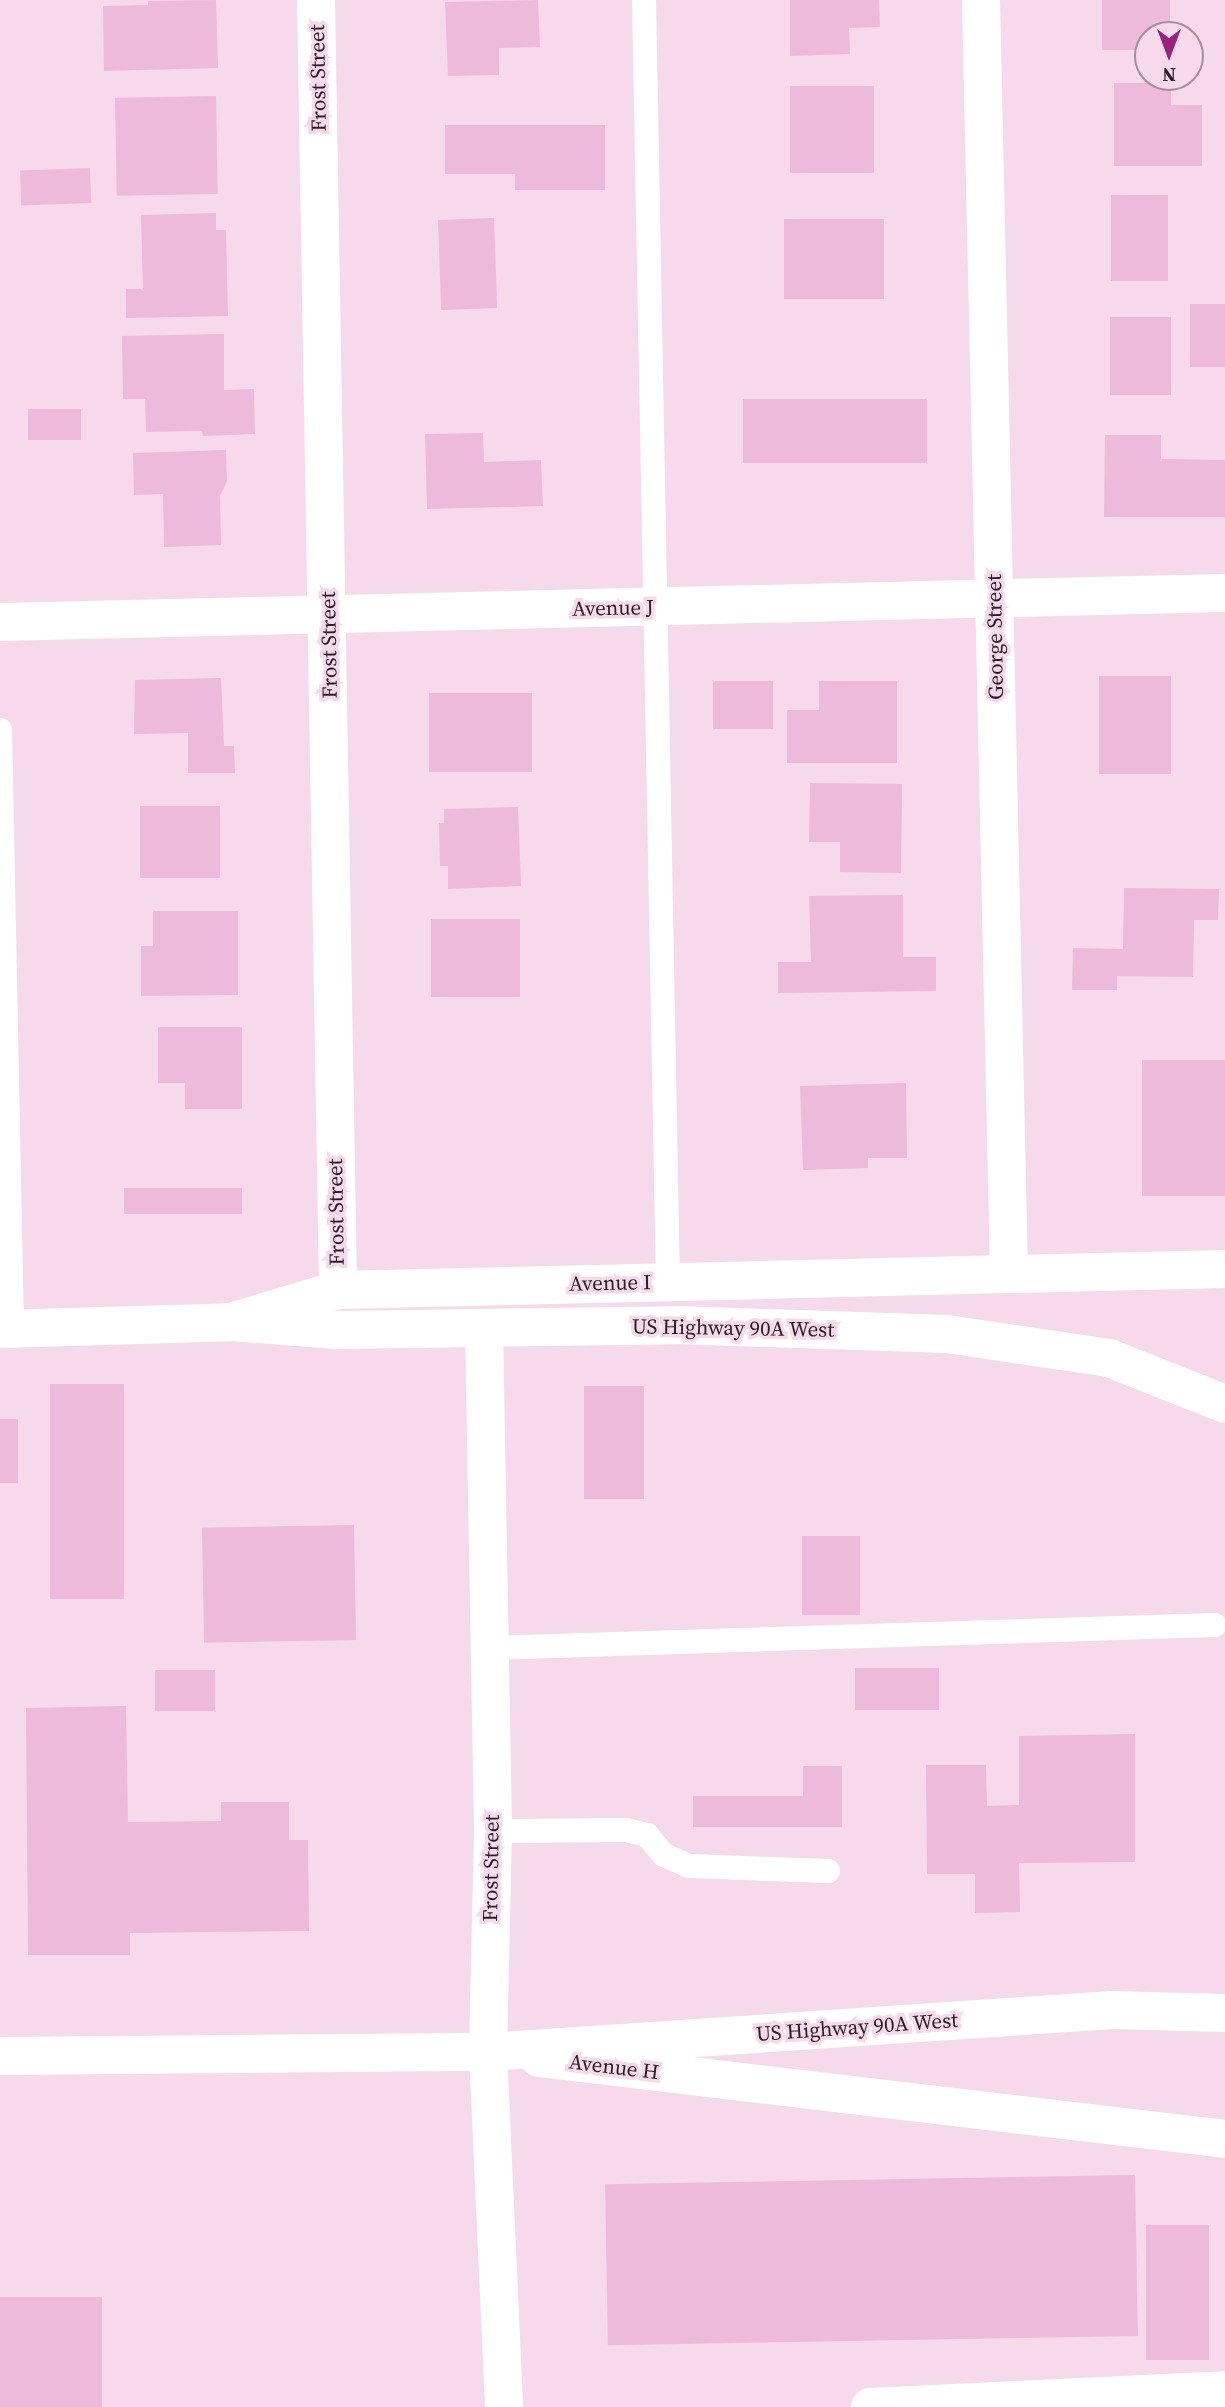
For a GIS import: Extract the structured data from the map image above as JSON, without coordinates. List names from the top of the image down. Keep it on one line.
{"streets":{"street":["Frost Street","Avenue J","George Street","Avenue I","US Highway 90A West","Avenue H"]},"crossings":[["Frost Street","Avenue J"],["Frost Street","Avenue I"],["Frost Street","US Highway 90A West"],["Frost Street","Avenue H"],["Avenue J","George Street"],["George Street","Avenue I"],["Avenue I","US Highway 90A West"],["US Highway 90A West","Avenue H"]],"north":"bottom"}
